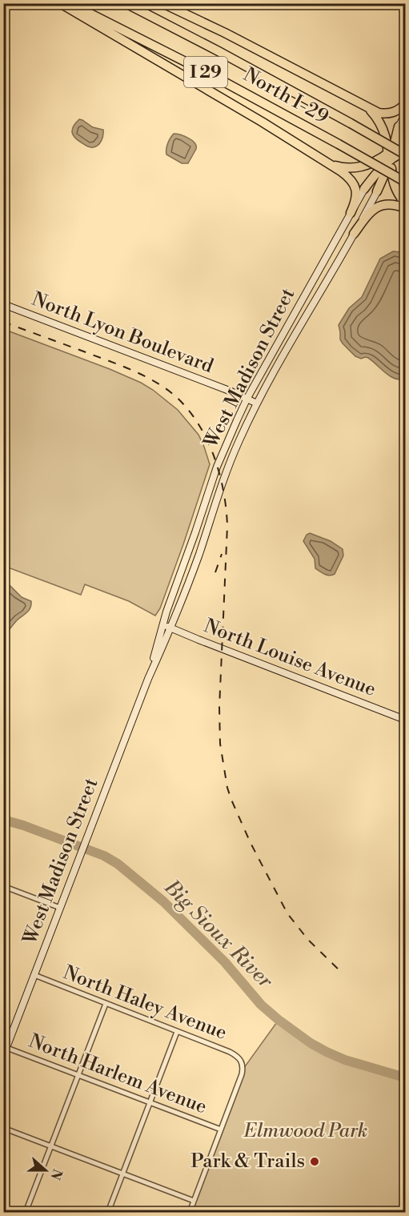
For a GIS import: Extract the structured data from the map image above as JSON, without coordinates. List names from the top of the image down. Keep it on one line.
{"streets":{"highway":["I 29","North I-29"],"main road":["North Lyon Boulevard","West Madison Street","North Louise Avenue"],"street":["North Haley Avenue","North Harlem Avenue"]},"crossings":[["North Lyon Boulevard","West Madison Street"],["West Madison Street","North Louise Avenue"],["West Madison Street","North Haley Avenue"],["West Madison Street","North Harlem Avenue"],["North Haley Avenue","North Harlem Avenue"]],"water":["Big Sioux River"],"parks":["Elmwood Park"],"places":["Park & Trails"],"north":"right"}
